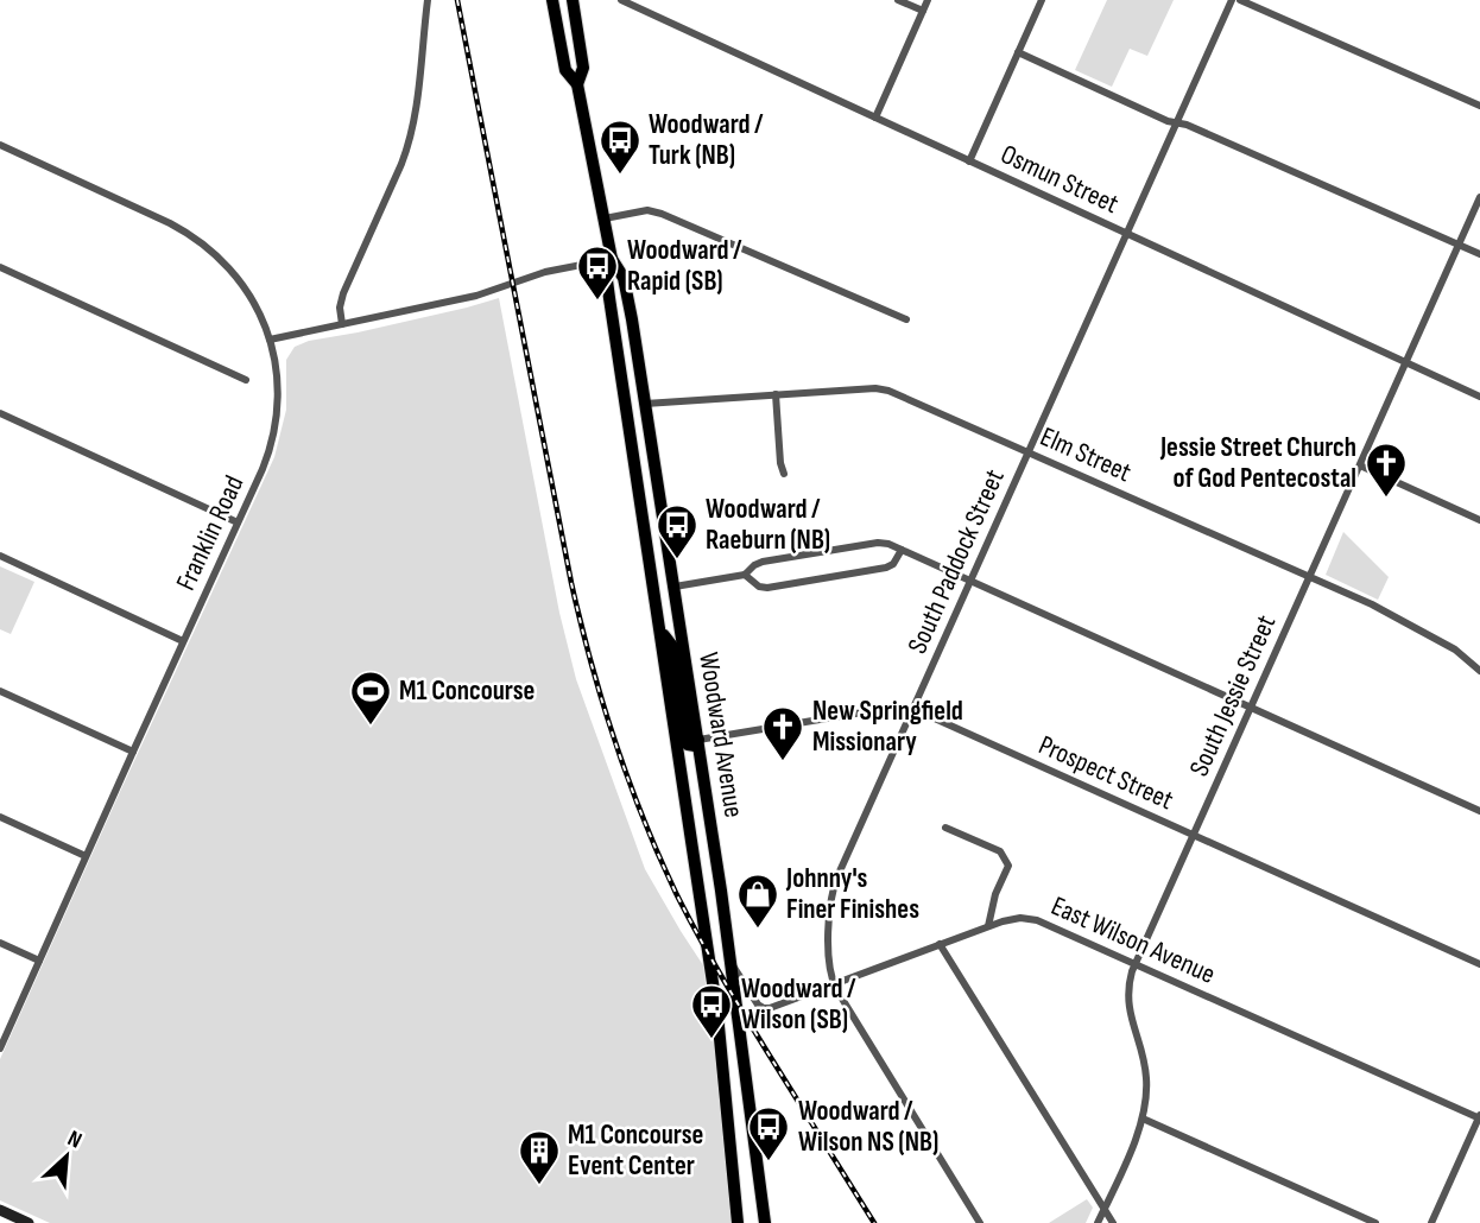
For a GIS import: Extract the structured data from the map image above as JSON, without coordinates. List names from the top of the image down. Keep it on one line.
{"streets":{"main road":["Woodward Avenue"],"street":["Osmun Street","Elm Street","Franklin Road","South Paddock Street","South Jessie Street","Prospect Street","East Wilson Avenue"]},"crossings":[["Osmun Street","South Paddock Street"],["Osmun Street","South Jessie Street"],["Elm Street","South Paddock Street"],["Elm Street","South Jessie Street"],["Elm Street","Woodward Avenue"],["South Paddock Street","Prospect Street"],["South Paddock Street","East Wilson Avenue"],["South Jessie Street","Prospect Street"],["South Jessie Street","East Wilson Avenue"],["Woodward Avenue","Prospect Street"],["Woodward Avenue","East Wilson Avenue"]],"places":{"bus stop":["Woodward / Turk (NB)","Woodward / Rapid (SB)","Woodward / Raeburn (NB)","Woodward / Wilson (SB)","Woodward / Wilson NS (NB)"],"church":["Jessie Street Church of God Pentecostal","New Springfield Missionary"],"sports":["M1 Concourse"],"shop":["Johnny's Finer Finishes"],"building":["M1 Concourse Event Center"]},"north":"top right"}
